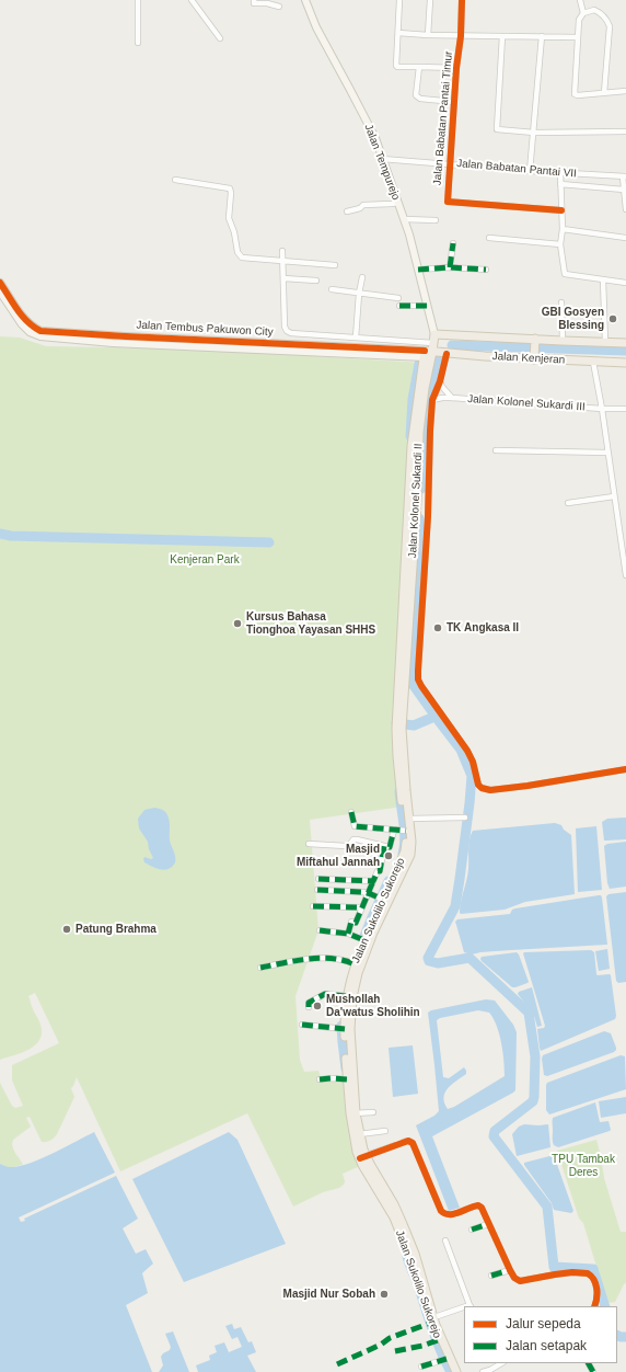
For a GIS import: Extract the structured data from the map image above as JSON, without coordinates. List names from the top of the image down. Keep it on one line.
{"streets":{"main road":["Jalan Kenjeran","Jalan Sukolilo Sukorejo"],"street":["Jalan Babatan Pantai Timur","Jalan Tempurejo","Jalan Babatan Pantai VII","Jalan Tembus Pakuwon City","Jalan Kolonel Sukardi III","Jalan Kolonel Sukardi II"]},"crossings":[["Jalan Babatan Pantai Timur","Jalan Babatan Pantai VII"],["Jalan Tempurejo","Jalan Babatan Pantai VII"],["Jalan Tempurejo","Jalan Kenjeran"],["Jalan Tempurejo","Jalan Sukolilo Sukorejo"],["Jalan Tembus Pakuwon City","Jalan Kenjeran"],["Jalan Tembus Pakuwon City","Jalan Sukolilo Sukorejo"],["Jalan Kenjeran","Jalan Kolonel Sukardi III"],["Jalan Kenjeran","Jalan Kolonel Sukardi II"],["Jalan Kenjeran","Jalan Sukolilo Sukorejo"],["Jalan Kolonel Sukardi III","Jalan Kolonel Sukardi II"]],"parks":["Kenjeran Park","TPU Tambak Deres"],"places":["GBI Gosyen Blessing","Kursus Bahasa Tionghoa Yayasan SHHS","TK Angkasa II","Masjid Miftahul Jannah","Patung Brahma","Mushollah Da'watus Sholihin","Masjid Nur Sobah"],"legend":["Jalur sepeda","Jalan setapak"]}
